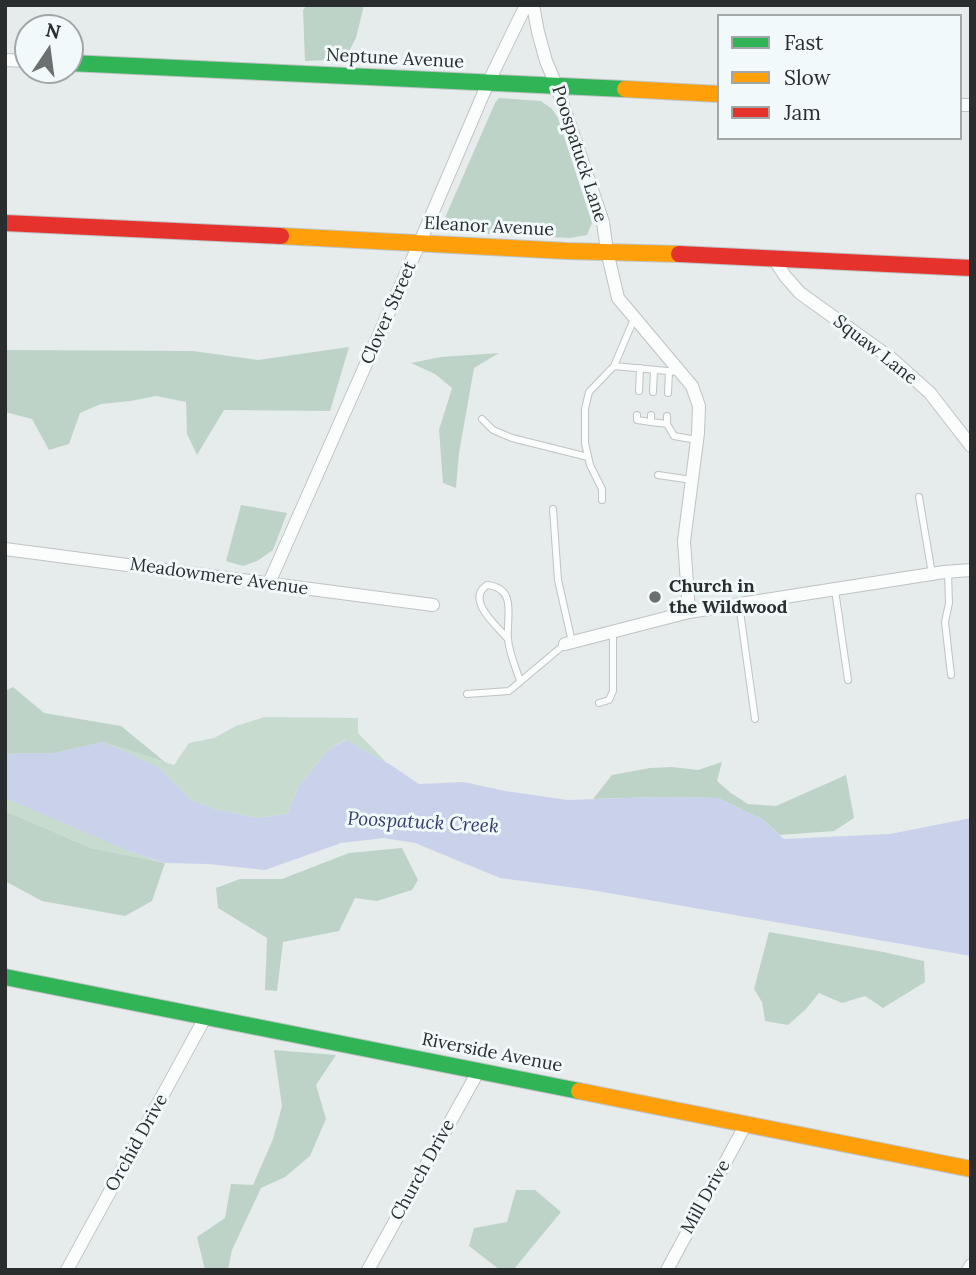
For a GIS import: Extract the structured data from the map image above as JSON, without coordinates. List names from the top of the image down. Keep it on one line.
{"streets":{"street":["Neptune Avenue","Poospatuck Lane","Eleanor Avenue","Clover Street","Squaw Lane","Meadowmere Avenue","Riverside Avenue","Orchid Drive","Church Drive","Mill Drive"]},"crossings":[["Neptune Avenue","Poospatuck Lane"],["Neptune Avenue","Clover Street"],["Poospatuck Lane","Eleanor Avenue"],["Eleanor Avenue","Clover Street"],["Eleanor Avenue","Squaw Lane"],["Clover Street","Meadowmere Avenue"],["Riverside Avenue","Orchid Drive"],["Riverside Avenue","Church Drive"],["Riverside Avenue","Mill Drive"]],"water":["Poospatuck Creek"],"places":["Church in the Wildwood"],"legend":["Fast","Slow","Jam"],"north":"top"}
